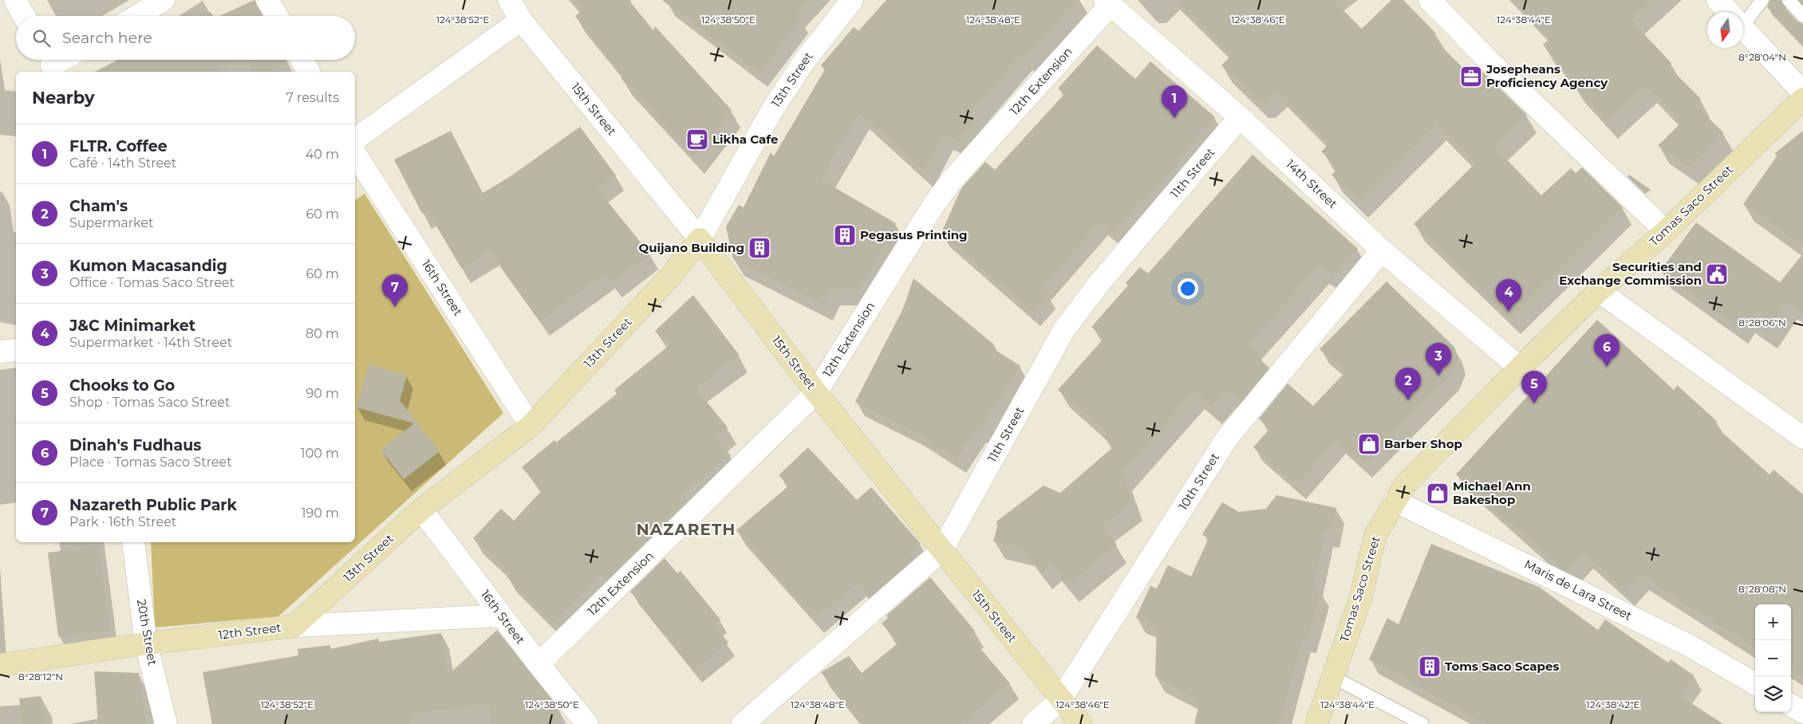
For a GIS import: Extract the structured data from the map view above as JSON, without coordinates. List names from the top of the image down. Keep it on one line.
{"streets":{"street":["13th Street","12th Extension","15th Street","11th Street","14th Street","Tomas Saco Street","16th Street","10th Street","Maris de Lara Street","12th Street","20th Street"]},"crossings":[["13th Street","15th Street"],["13th Street","16th Street"],["13th Street","12th Street"],["12th Extension","15th Street"],["12th Extension","14th Street"],["12th Extension","16th Street"],["15th Street","11th Street"],["15th Street","10th Street"],["11th Street","14th Street"],["14th Street","Tomas Saco Street"],["14th Street","10th Street"],["Tomas Saco Street","Maris de Lara Street"],["16th Street","12th Street"],["12th Street","20th Street"]],"districts":["NAZARETH"],"places":{"office":["Josepheans Proficiency Agency"],"cafe":["Likha Cafe"],"building":["Pegasus Printing","Quijano Building","Toms Saco Scapes"],"public building":["Securities and Exchange Commission"],"shop":["Barber Shop","Michael Ann Bakeshop"]},"north":"bottom","page":{"search":"Search here","heading":["Nearby","7 results"],"pins":["1","7","4","6","3","2","5"],"list":[{"mark":"1","name":"FLTR. Coffee","note":"Café · 14th Street","value":"40 m"},{"mark":"2","name":"Cham's","note":"Supermarket","value":"60 m"},{"mark":"3","name":"Kumon Macasandig","note":"Office · Tomas Saco Street","value":"60 m"},{"mark":"4","name":"J&C Minimarket","note":"Supermarket · 14th Street","value":"80 m"},{"mark":"5","name":"Chooks to Go","note":"Shop · Tomas Saco Street","value":"90 m"},{"mark":"6","name":"Dinah's Fudhaus","note":"Place · Tomas Saco Street","value":"100 m"},{"mark":"7","name":"Nazareth Public Park","note":"Park · 16th Street","value":"190 m"}],"map_buttons":["+","−"]},"coordinates":["124°38'52\"E","124°38'50\"E","124°38'48\"E","124°38'46\"E","124°38'44\"E","8°28'04\"N","8°28'06\"N","8°28'08\"N","8°28'12\"N","124°38'42\"E"]}
